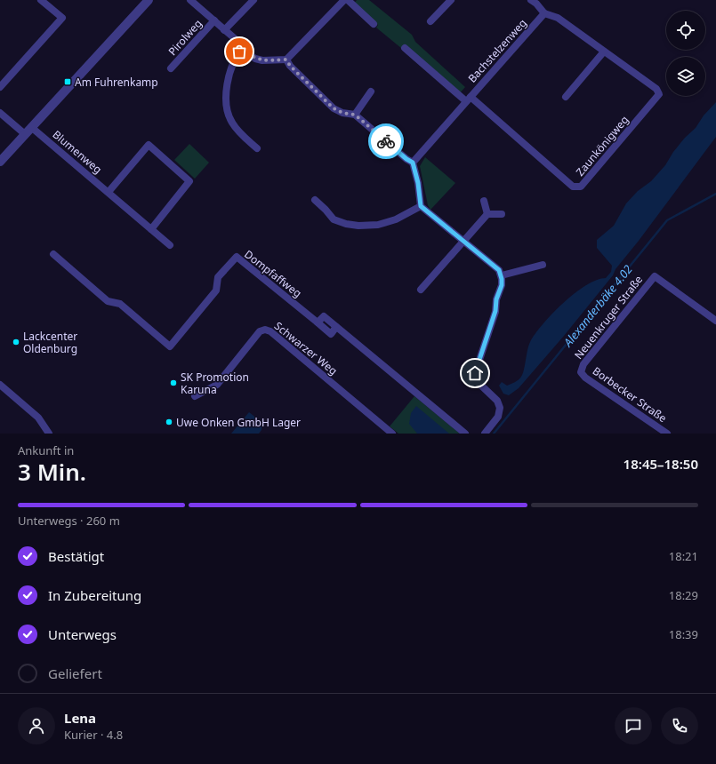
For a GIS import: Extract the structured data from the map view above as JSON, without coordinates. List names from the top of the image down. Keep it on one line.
{"streets":{"street":["Pirolweg","Bachstelzenweg","Zaunkönigweg","Blumenweg","Dompfaffweg","Neuenkruger Straße","Schwarzer Weg","Borbecker Straße"]},"crossings":[["Bachstelzenweg","Zaunkönigweg"],["Neuenkruger Straße","Borbecker Straße"]],"water":["Alexanderbäke 4.02"],"places":{"transit":["Am Fuhrenkamp"],"other":["Lackcenter Oldenburg","SK Promotion Karuna","Uwe Onken GmbH Lager"]},"page":{"heading":["3 Min.","Ankunft in","18:45–18:50"],"panel":["Lena","Kurier · 4.8"],"bar":"Unterwegs · 260 m","list":[["Bestätigt","18:21"],["In Zubereitung","18:29"],["Unterwegs","18:39"],"Geliefert"]}}
